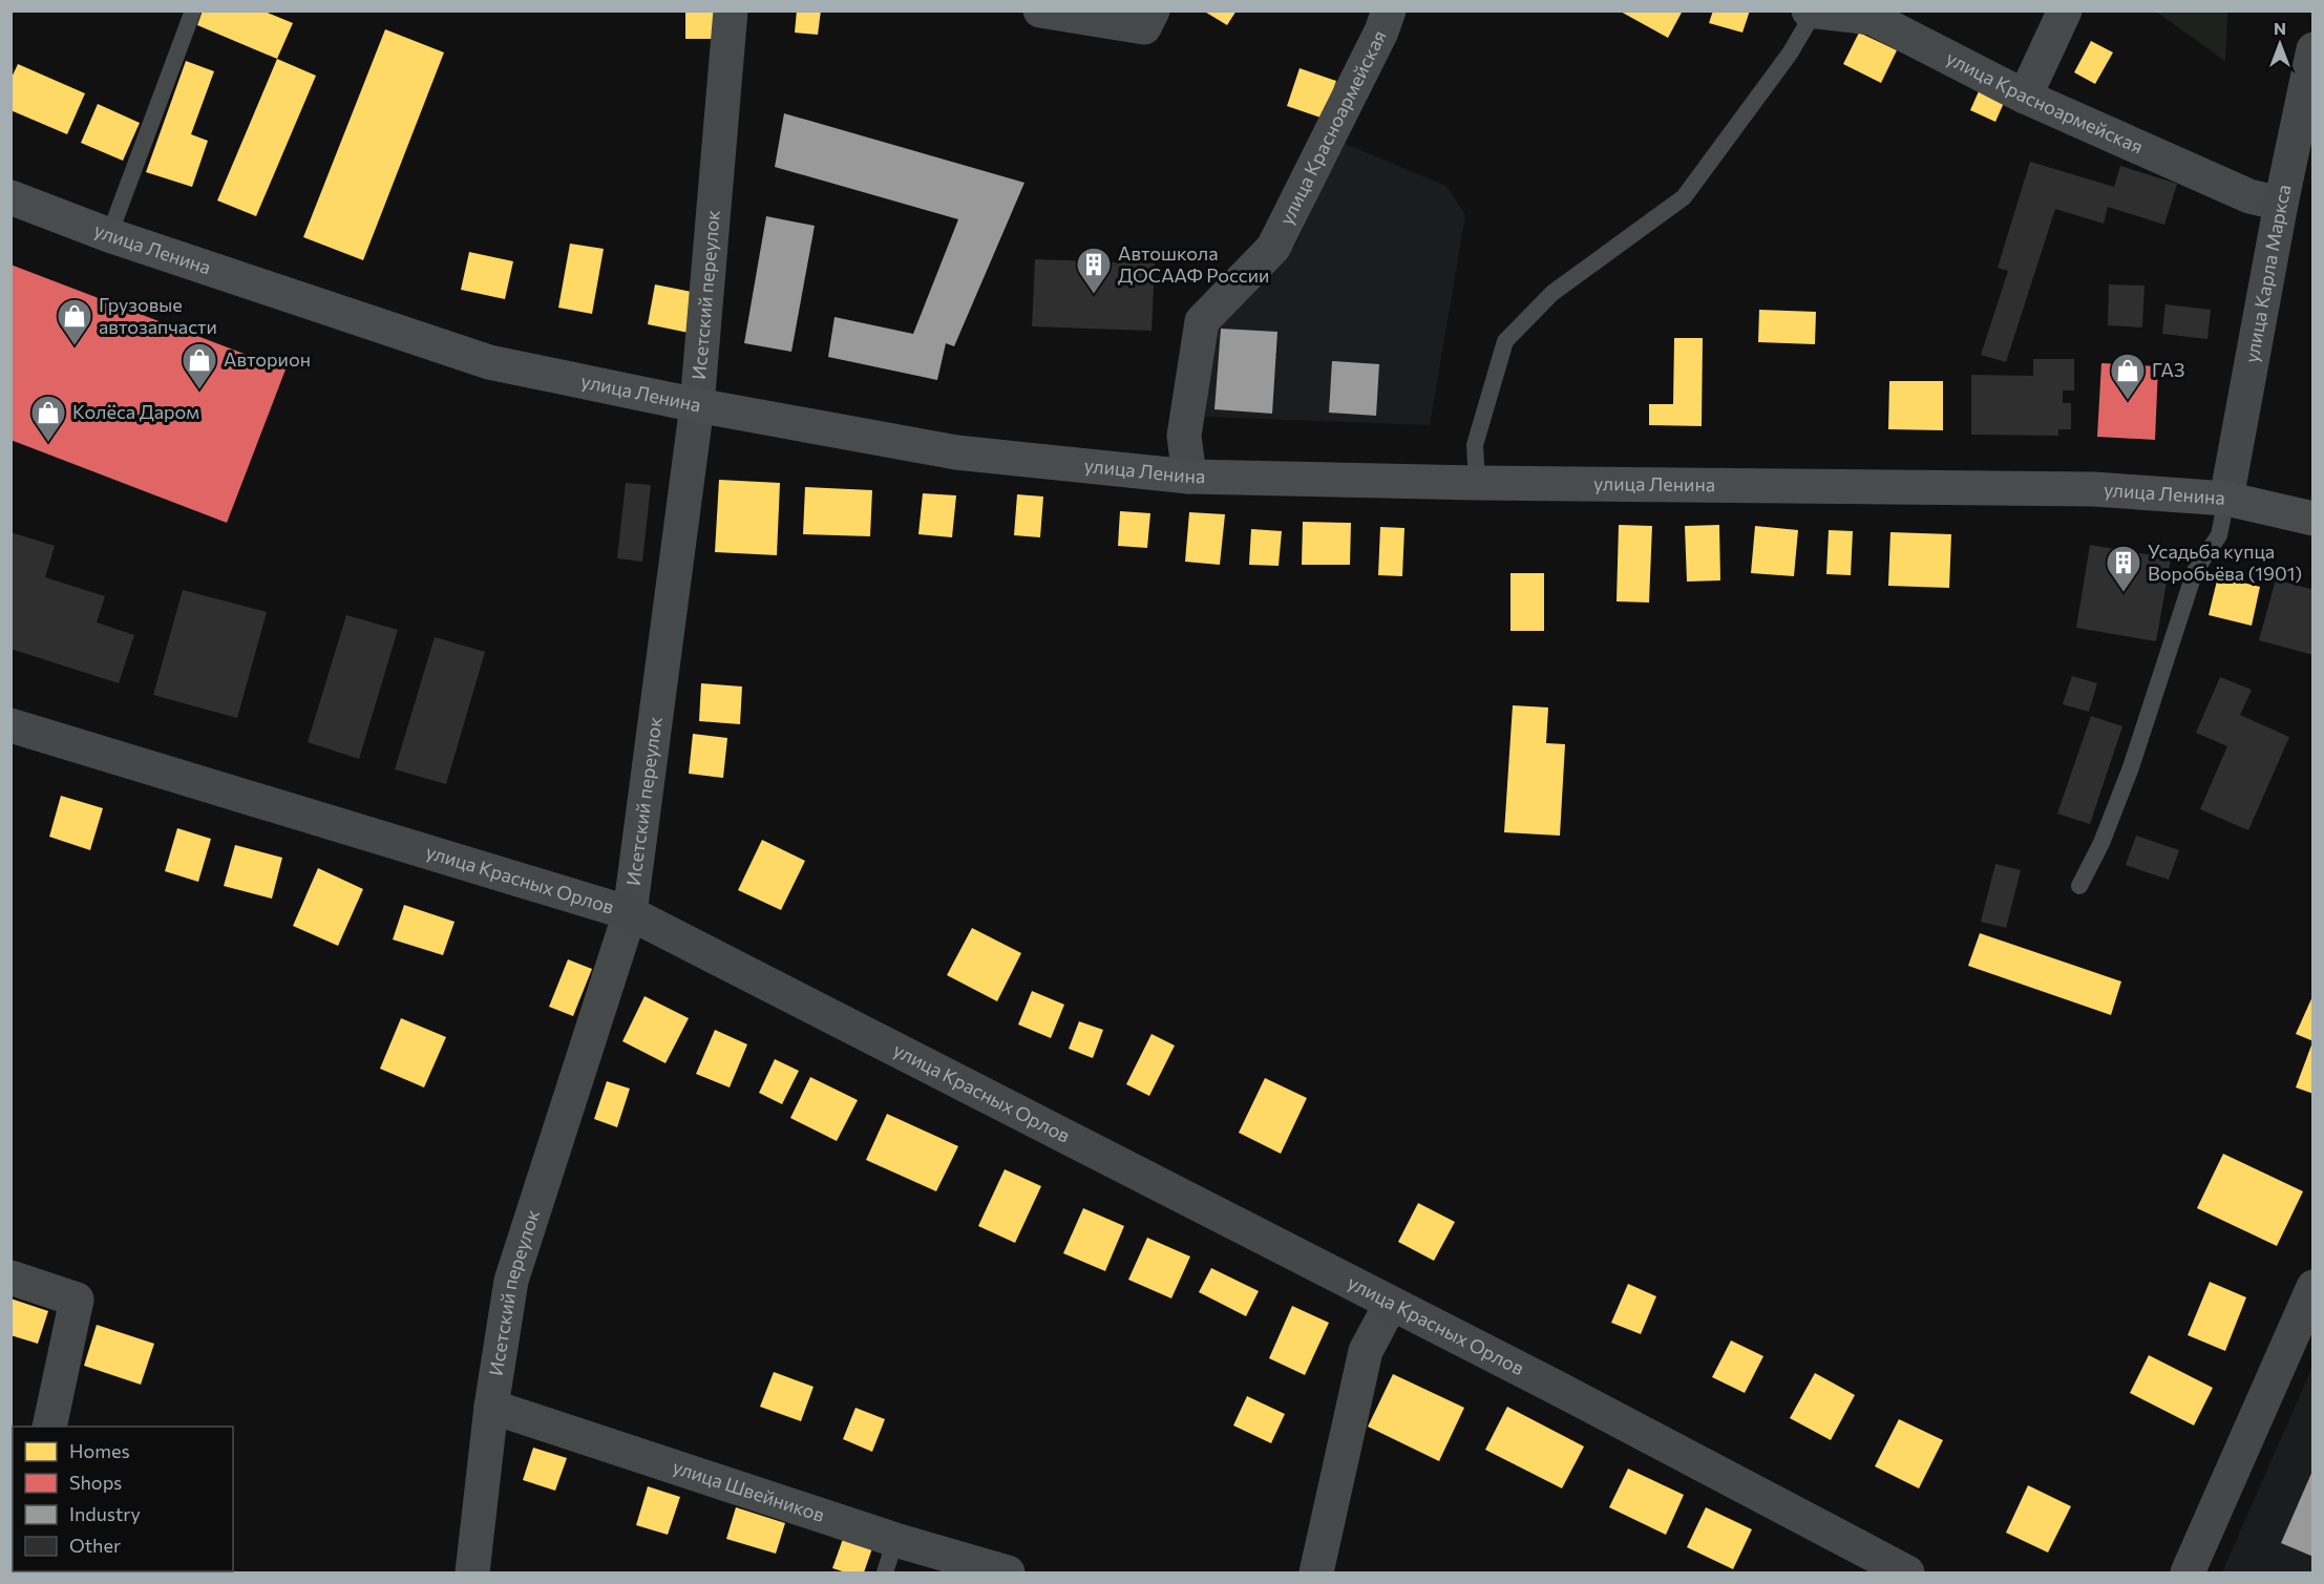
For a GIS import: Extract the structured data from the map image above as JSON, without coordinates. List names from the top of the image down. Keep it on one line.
{"streets":{"main road":["улица Ленина"],"street":["улица Красноармейская","улица Карла Маркса","Исетский переулок","улица Красных Орлов","улица Швейников"]},"crossings":[["улица Красноармейская","улица Ленина"],["улица Красноармейская","улица Карла Маркса"],["улица Ленина","улица Карла Маркса"],["улица Ленина","Исетский переулок"],["Исетский переулок","улица Красных Орлов"],["Исетский переулок","улица Швейников"]],"places":{"building":["Автошкола ДОСААФ России","Усадьба купца Воробьёва (1901)"],"shop":["Грузовые автозапчасти","Авторион","ГАЗ","Колёса Даром"]},"legend":["Homes","Shops","Industry","Other"],"north":"top"}
